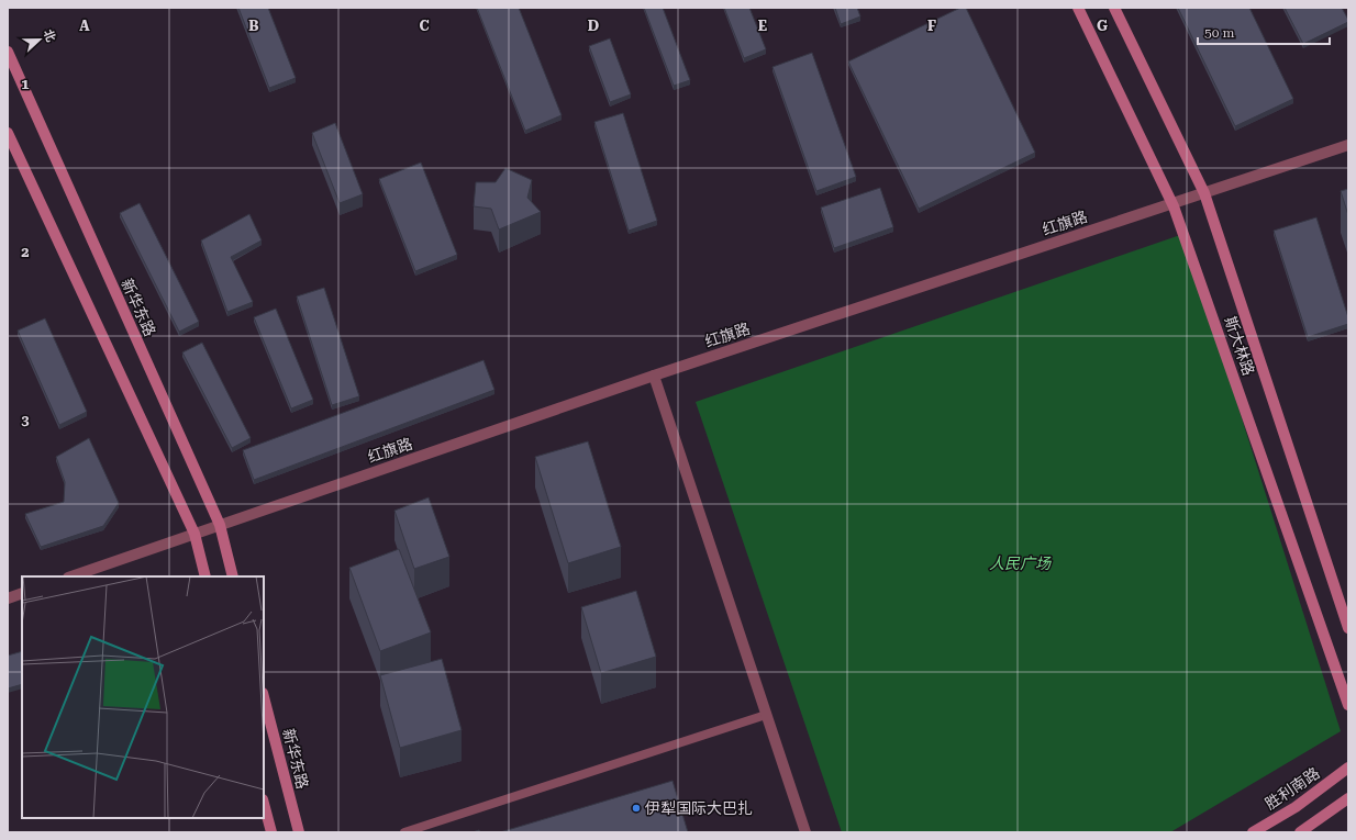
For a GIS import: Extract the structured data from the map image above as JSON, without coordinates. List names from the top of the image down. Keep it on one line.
{"streets":{"main road":["新华东路","斯大林路","胜利南路"],"street":["红旗路"]},"crossings":[["红旗路","新华东路"],["红旗路","斯大林路"]],"parks":["人民广场"],"places":["伊犁国际大巴扎"],"scale_bar":"50 m","north":"right","grid":{"columns":["A","B","C","D","E","F","G"],"rows":["1","2","3"]}}
